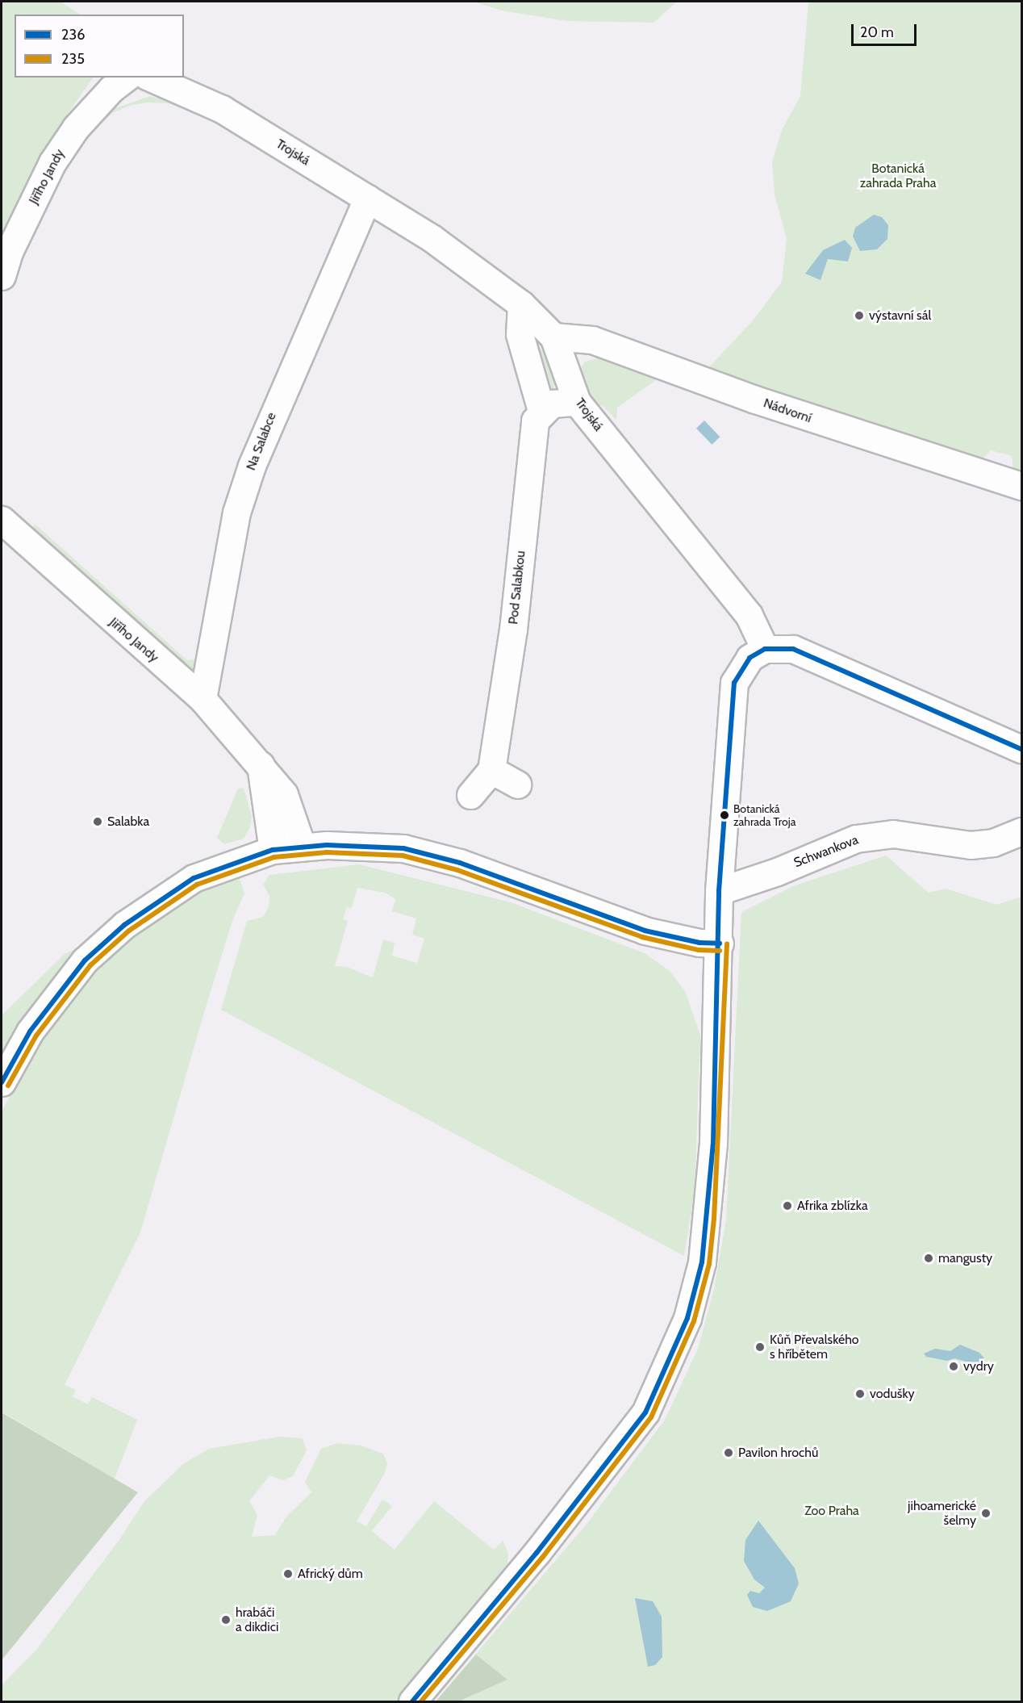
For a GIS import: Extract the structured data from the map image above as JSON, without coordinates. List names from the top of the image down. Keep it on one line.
{"streets":{"street":["Trojská","Jiřího Jandy","Nádvorní","Na Salabce","Pod Salabkou","Schwankova"]},"crossings":[["Trojská","Nádvorní"],["Trojská","Na Salabce"],["Jiřího Jandy","Na Salabce"]],"parks":["Botanická zahrada Praha","Zoo Praha"],"places":["výstavní sál","Botanická zahrada Troja","Salabka","Afrika zblízka","mangusty","Kůň Převalského s hříbětem","vydry","vodušky","Pavilon hrochů","jihoamerické šelmy","Africký dům","hrabáči a dikdici"],"lines":["transit line 236","transit line 235"],"legend":["236","235"],"scale_bar":"20 m"}
